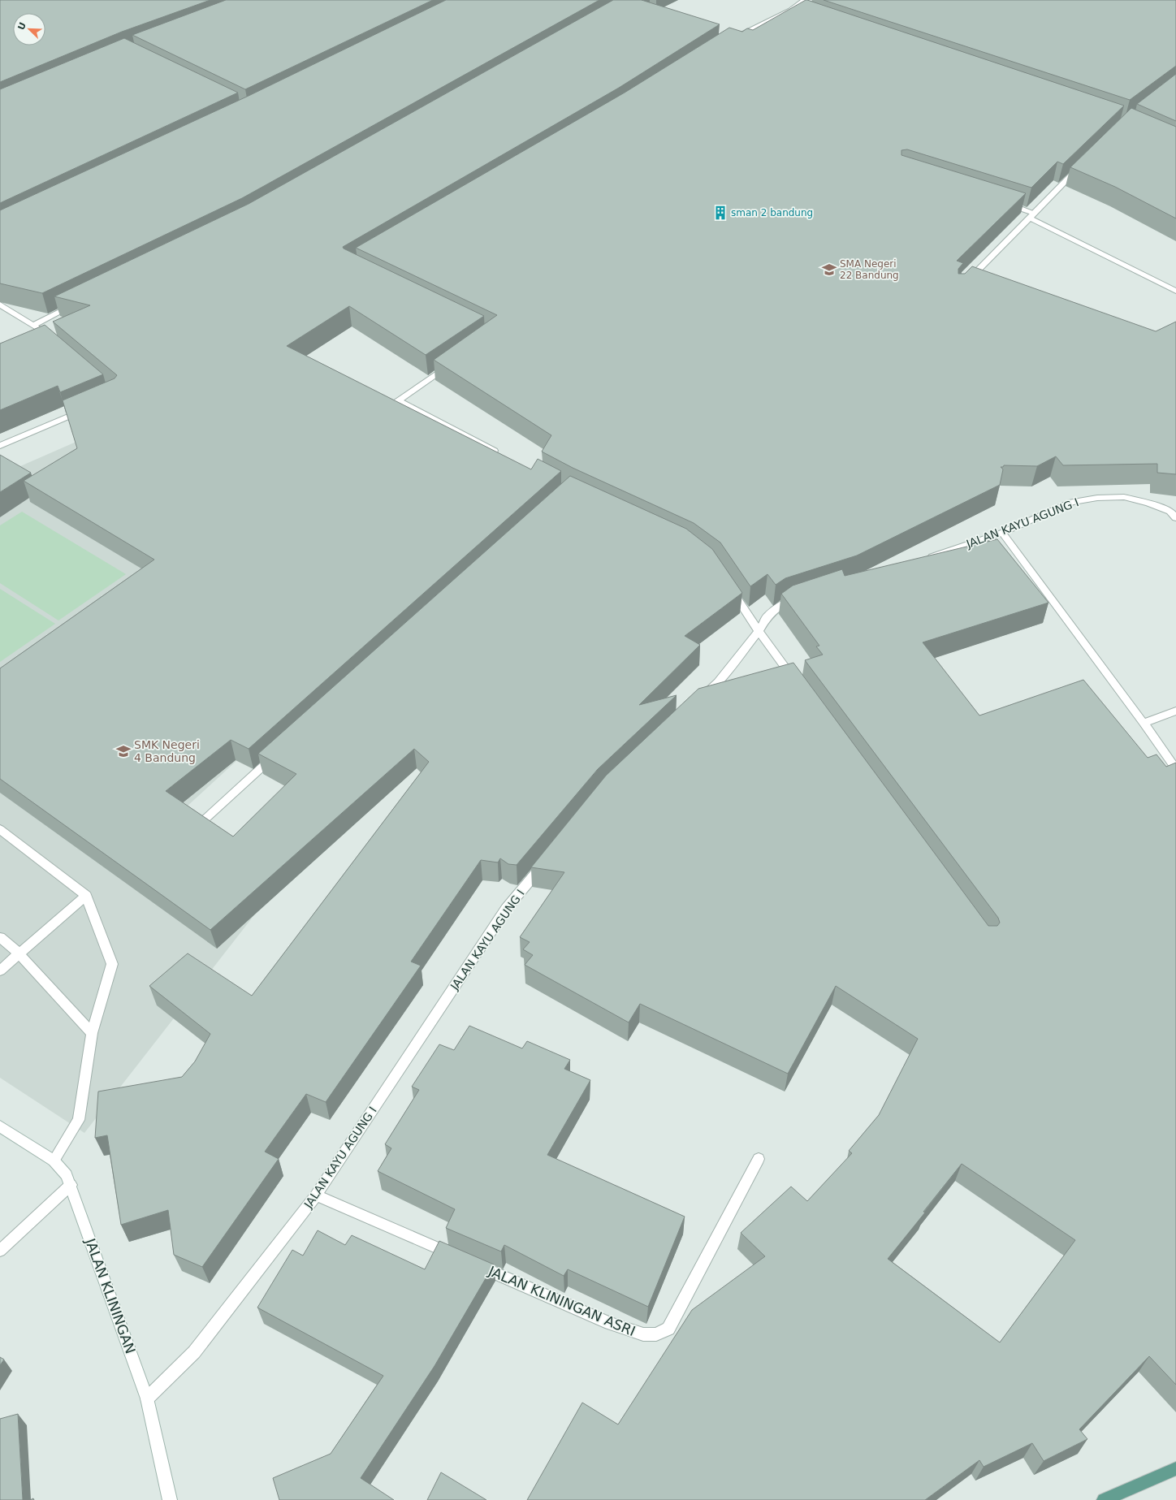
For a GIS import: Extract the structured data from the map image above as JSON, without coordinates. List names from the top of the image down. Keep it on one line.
{"streets":{"street":["JALAN KAYU AGUNG I","JALAN KLININGAN","JALAN KLININGAN ASRI"]},"crossings":[["JALAN KAYU AGUNG I","JALAN KLININGAN"]],"places":{"building":["sman 2 bandung"],"school or university":["SMA Negeri 22 Bandung","SMK Negeri 4 Bandung"]},"north":"top left"}
